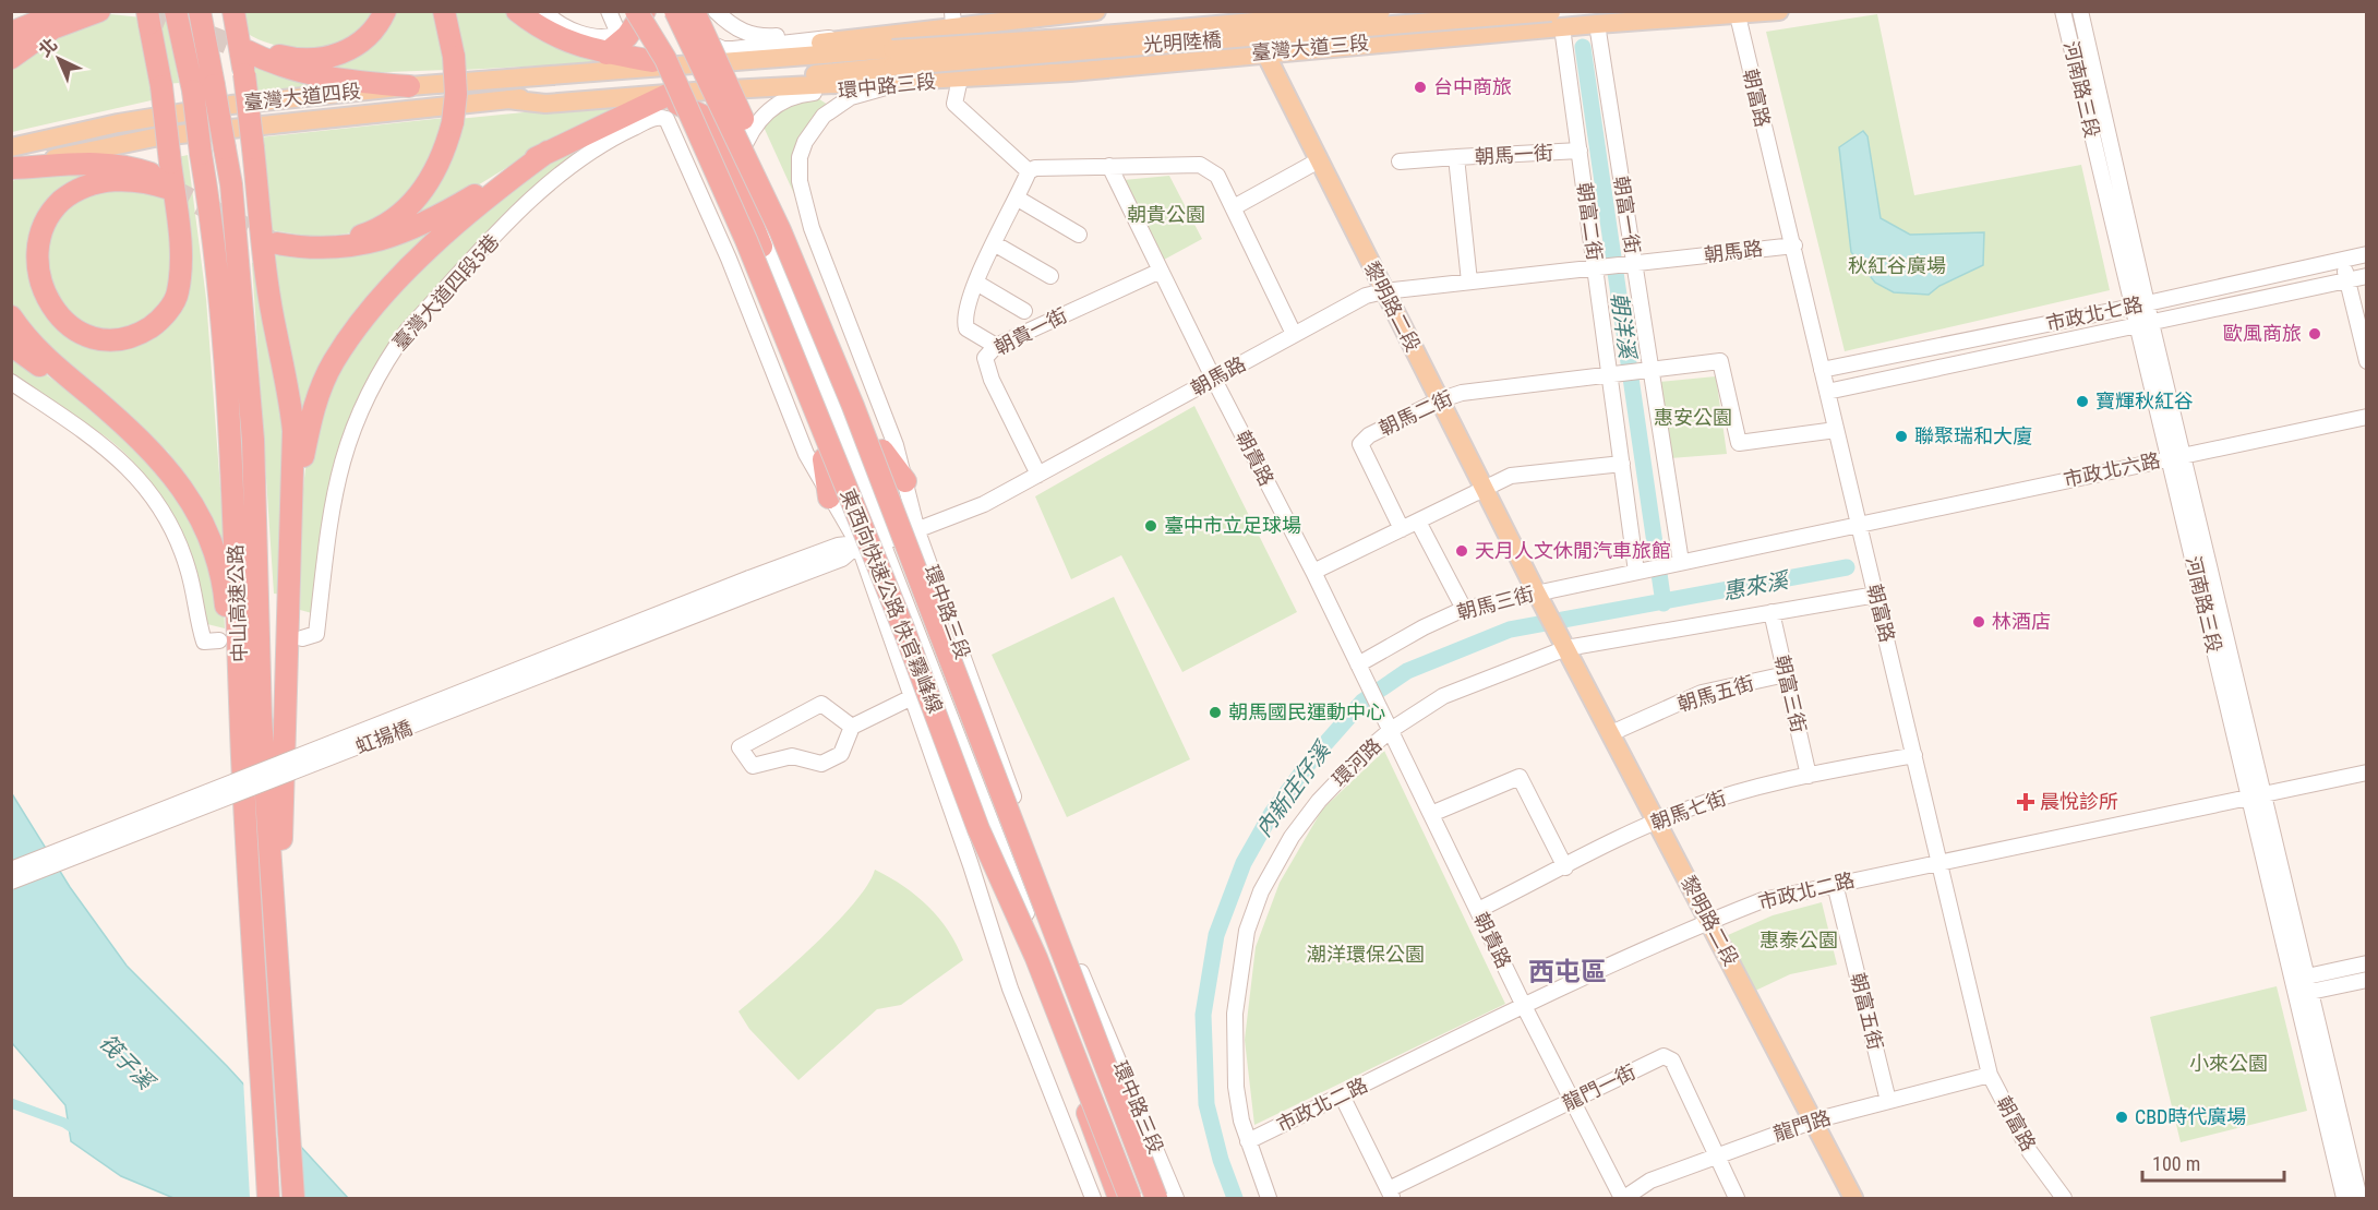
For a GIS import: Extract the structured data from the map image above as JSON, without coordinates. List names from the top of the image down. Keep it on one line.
{"streets":{"highway":["東西向快速公路 快官霧峰線","中山高速公路"],"main road":["光明陸橋","臺灣大道三段","臺灣大道四段","黎明路二段"],"street":["環中路三段","河南路三段","朝富路","朝馬一街","朝富一街","朝富二街","朝馬路","臺灣大道四段5巷","市政北七路","朝貴一街","朝馬二街","朝貴路","市政北六路","朝馬三街","朝馬五街","朝富三街","虹揚橋","環河路","朝馬七街","市政北二路","朝富五街","龍門一街","龍門路"]},"crossings":[["光明陸橋","臺灣大道三段"],["光明陸橋","臺灣大道四段"],["光明陸橋","朝富二街"],["臺灣大道三段","環中路三段"],["臺灣大道三段","臺灣大道四段"],["臺灣大道三段","朝富路"],["臺灣大道三段","朝富一街"],["臺灣大道三段","朝富二街"],["臺灣大道三段","黎明路二段"],["環中路三段","朝馬路"],["河南路三段","市政北七路"],["河南路三段","市政北六路"],["河南路三段","市政北二路"],["臺灣大道四段","臺灣大道四段5巷"],["臺灣大道四段","東西向快速公路 快官霧峰線"],["朝富路","朝馬路"],["朝富路","市政北七路"],["朝富路","市政北六路"],["朝富路","環河路"],["朝富路","朝馬七街"],["朝富路","市政北二路"],["朝富路","龍門路"],["朝馬一街","朝富二街"],["朝馬一街","朝馬路"],["朝富一街","朝馬路"],["朝富一街","朝馬二街"],["朝富一街","朝馬三街"],["朝富二街","朝馬路"],["朝富二街","朝馬二街"],["朝富二街","朝馬三街"],["朝馬路","黎明路二段"],["朝馬路","朝貴一街"],["朝馬路","朝貴路"],["朝馬路","虹揚橋"],["臺灣大道四段5巷","東西向快速公路 快官霧峰線"],["黎明路二段","朝馬二街"],["黎明路二段","朝馬三街"],["黎明路二段","朝馬五街"],["黎明路二段","環河路"],["黎明路二段","朝馬七街"],["黎明路二段","市政北二路"],["黎明路二段","龍門路"],["朝貴路","朝馬三街"],["朝貴路","環河路"],["朝貴路","朝馬七街"],["朝貴路","市政北二路"],["朝貴路","龍門一街"],["朝貴路","龍門路"],["朝馬五街","朝富三街"],["朝富三街","環河路"],["朝富三街","朝馬七街"],["環河路","市政北二路"],["市政北二路","朝富五街"],["朝富五街","龍門路"],["龍門一街","龍門路"]],"districts":["西屯區"],"water":["朝洋溪","惠來溪","內新庄仔溪","筏子溪"],"parks":["朝貴公園","秋紅谷廣場","惠安公園","惠泰公園","潮洋環保公園","小來公園"],"places":{"other":["台中商旅","歐風商旅","寶輝秋紅谷","聯聚瑞和大廈","臺中市立足球場","天月人文休閒汽車旅館","林酒店","朝馬國民運動中心","CBD時代廣場"],"health":["晨悅診所"]},"scale_bar":"100 m","north":"top left"}
